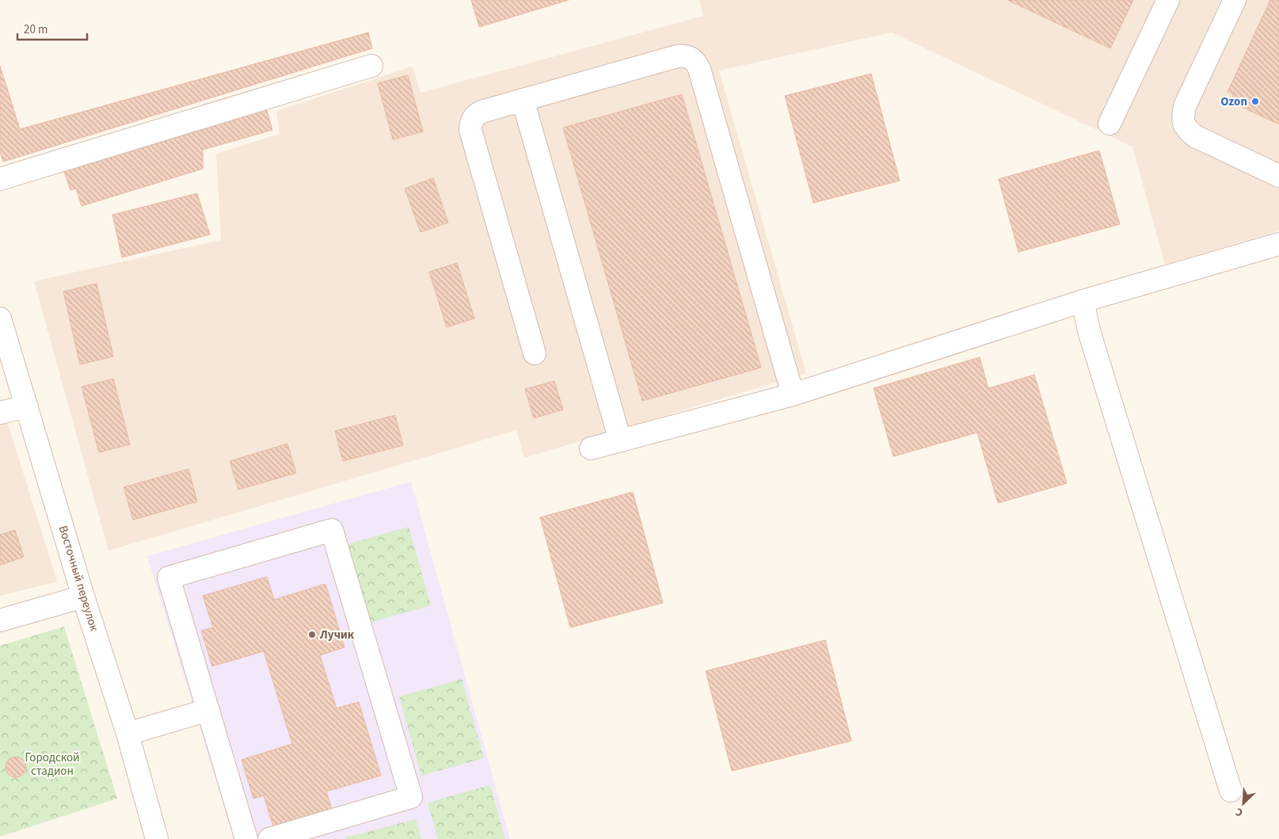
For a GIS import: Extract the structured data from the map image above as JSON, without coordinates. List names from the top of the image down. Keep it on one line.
{"streets":{"street":["Восточный переулок"]},"parks":["Городской стадион"],"places":["Ozon","Лучик"],"scale_bar":"20 m","north":"bottom left"}
